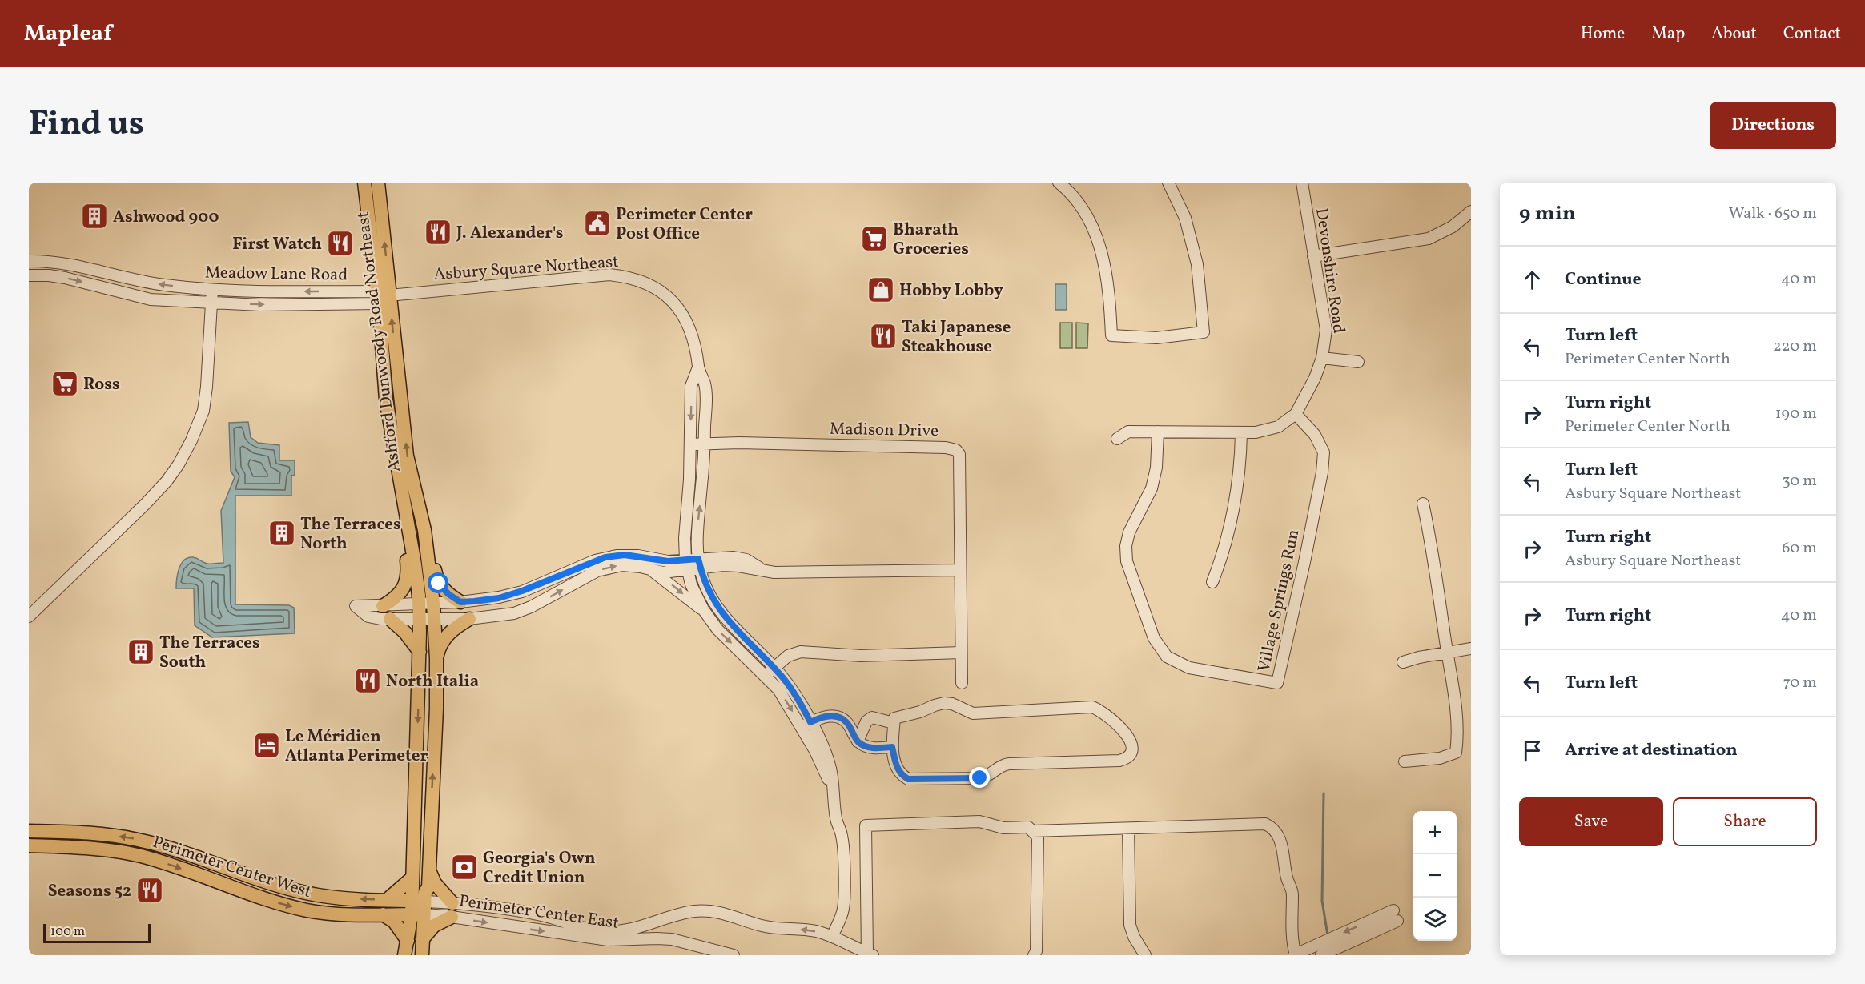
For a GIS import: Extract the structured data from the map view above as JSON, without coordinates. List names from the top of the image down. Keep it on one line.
{"streets":{"main road":["Ashford Dunwoody Road Northeast","Perimeter Center West"],"street":["Asbury Square Northeast","Devonshire Road","Meadow Lane Road","Madison Drive","Village Springs Run","Perimeter Center East"]},"crossings":[["Asbury Square Northeast","Meadow Lane Road"],["Asbury Square Northeast","Ashford Dunwoody Road Northeast"],["Asbury Square Northeast","Madison Drive"],["Devonshire Road","Village Springs Run"],["Meadow Lane Road","Ashford Dunwoody Road Northeast"],["Ashford Dunwoody Road Northeast","Perimeter Center West"],["Ashford Dunwoody Road Northeast","Perimeter Center East"],["Perimeter Center West","Perimeter Center East"]],"places":{"building":["Ashwood 900","The Terraces North","The Terraces South"],"public building":["Perimeter Center Post Office"],"restaurant":["J. Alexander's","First Watch","Taki Japanese Steakhouse","North Italia","Seasons 52"],"supermarket":["Bharath Groceries","Ross"],"shop":["Hobby Lobby"],"hotel":["Le Méridien Atlanta Perimeter"],"bank":["Georgia's Own Credit Union"]},"scale_bar":"100 m","page":{"header":"Mapleaf","nav":["Home","Map","About","Contact"],"title":"Find us","buttons":["Directions",["Save","Share"]],"heading":["9 min","Walk · 650 m"],"list":[["Continue","40 m"],["Turn left","Perimeter Center North","220 m"],["Turn right","Perimeter Center North","190 m"],["Turn left","Asbury Square Northeast","30 m"],["Turn right","Asbury Square Northeast","60 m"],["Turn right","40 m"],["Turn left","70 m"],"Arrive at destination"],"map_buttons":["+","−"],"scale":"100 m"}}
